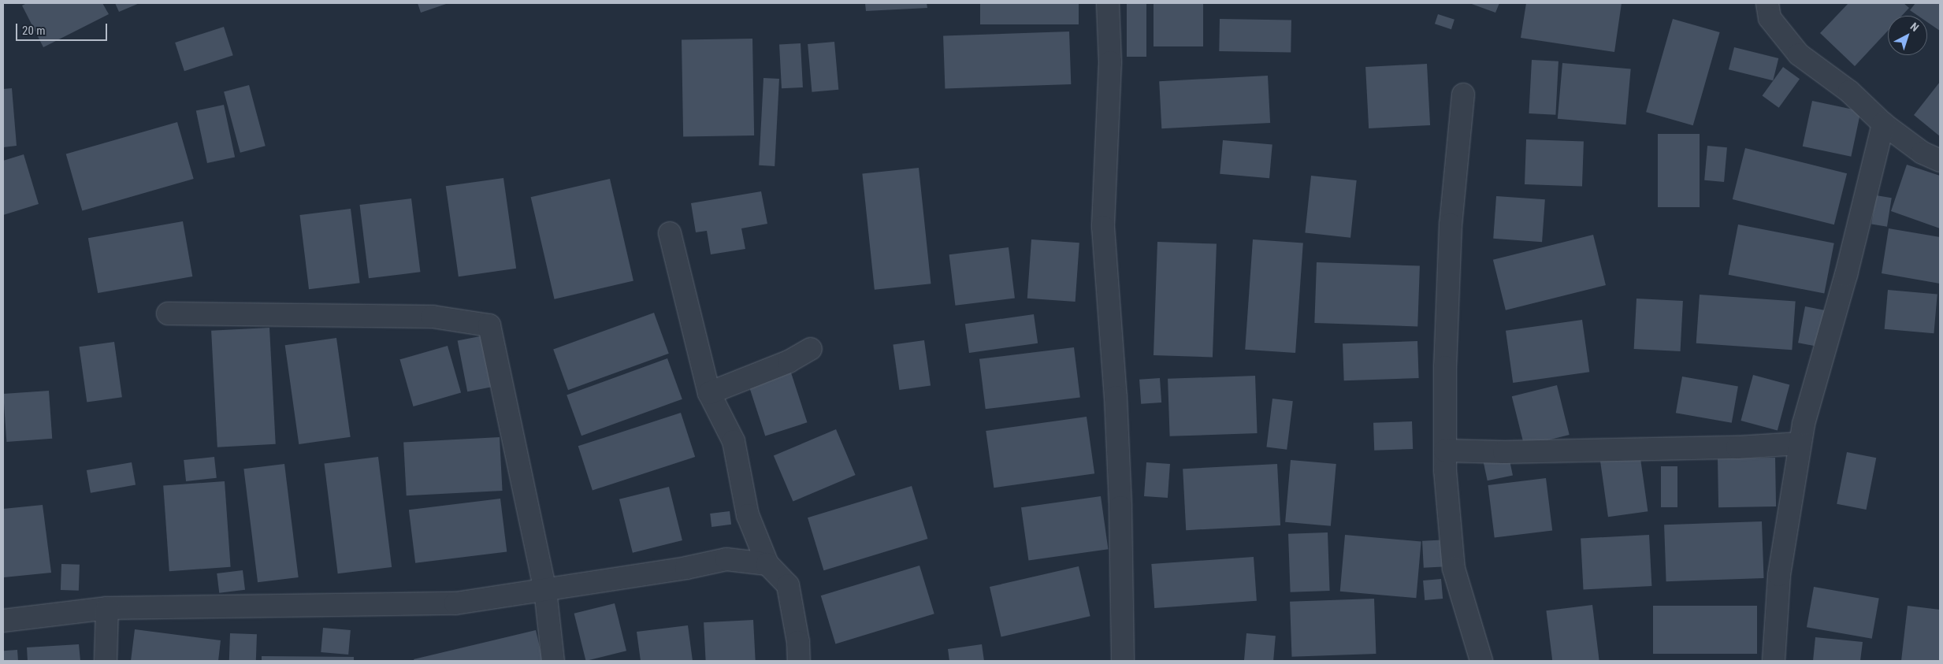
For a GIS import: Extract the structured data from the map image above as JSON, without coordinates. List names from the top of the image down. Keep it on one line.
{"scale_bar":"20 m","north":"top right"}
